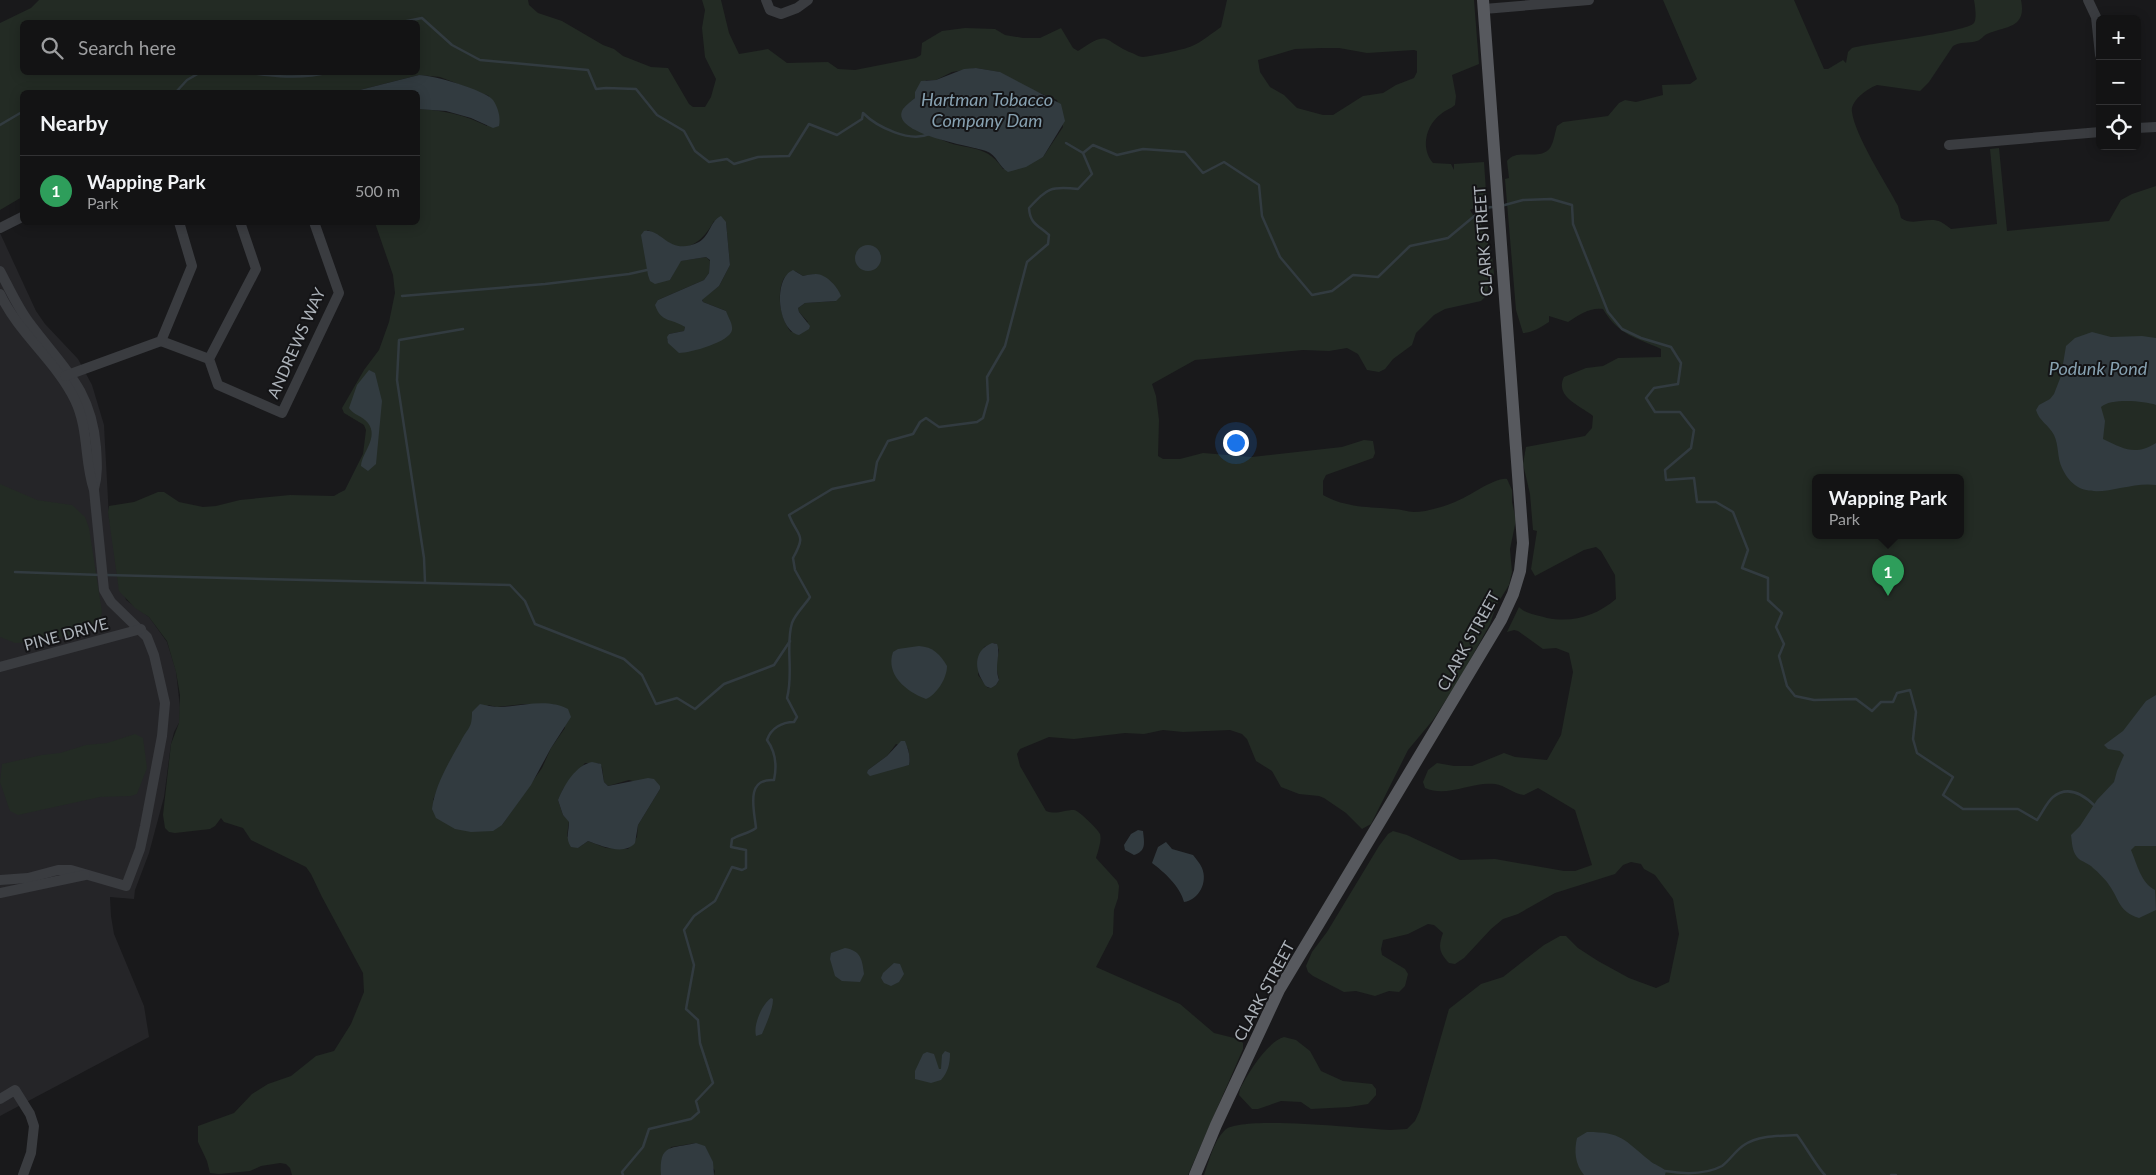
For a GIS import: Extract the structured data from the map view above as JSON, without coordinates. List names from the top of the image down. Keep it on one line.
{"streets":{"main road":["CLARK STREET"],"street":["ANDREWS WAY","PINE DRIVE"]},"water":["Hartman Tobacco Company Dam","Podunk Pond"],"page":{"map_buttons":["+","−"],"search":"Search here","heading":"Nearby","list":[{"mark":"1","name":"Wapping Park","note":"Park","value":"500 m"}],"popup":["Wapping Park","Park"],"pins":"1"}}
